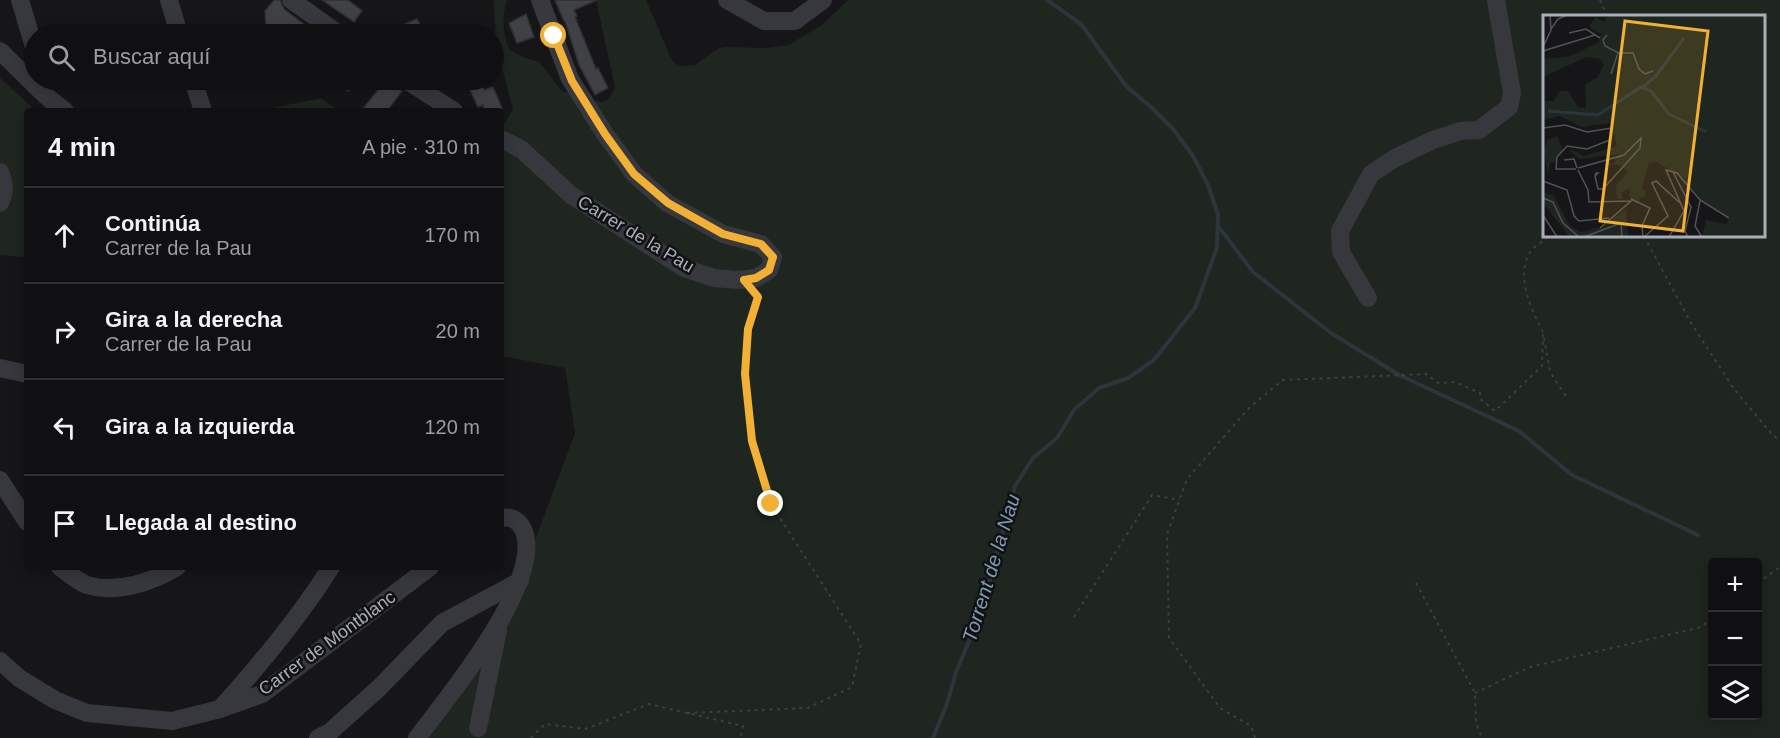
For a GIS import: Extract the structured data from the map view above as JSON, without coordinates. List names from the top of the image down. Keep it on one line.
{"streets":{"street":["Carrer de la Pau","Carrer de Montblanc"]},"water":["Torrent de la Nau"],"page":{"search":"Buscar aquí","heading":["4 min","A pie · 310 m"],"list":[["Continúa","Carrer de la Pau","170 m"],["Gira a la derecha","Carrer de la Pau","20 m"],["Gira a la izquierda","120 m"],"Llegada al destino"],"map_buttons":["+","−"]}}
